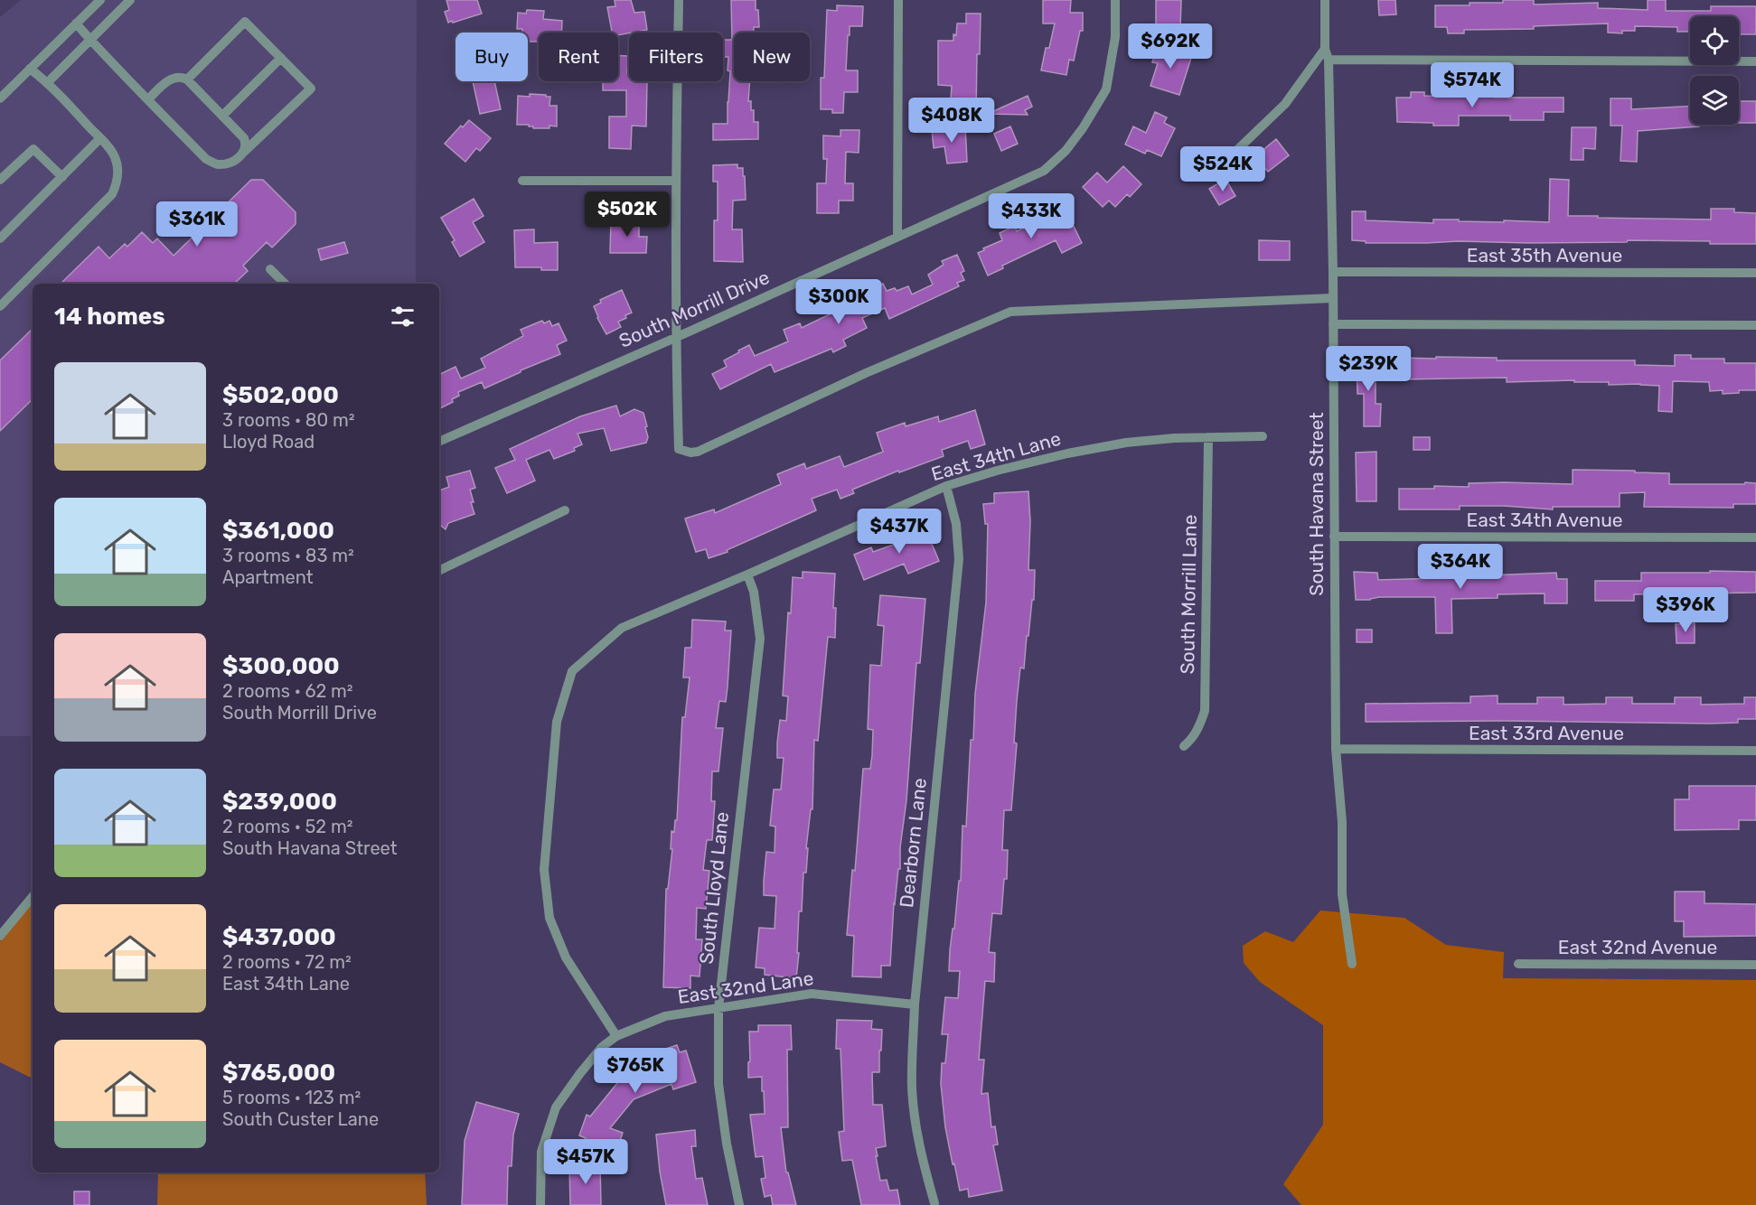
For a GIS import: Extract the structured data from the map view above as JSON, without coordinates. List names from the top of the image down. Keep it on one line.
{"streets":{"street":["East 35th Avenue","South Morrill Drive","East 34th Lane","South Havana Street","East 34th Avenue","South Morrill Lane","East 33rd Avenue","Dearborn Lane","South Lloyd Lane","East 32nd Avenue","East 32nd Lane"]},"crossings":[["East 35th Avenue","South Havana Street"],["East 34th Lane","South Morrill Lane"],["East 34th Lane","Dearborn Lane"],["East 34th Lane","South Lloyd Lane"],["East 34th Lane","East 32nd Lane"],["South Havana Street","East 34th Avenue"],["South Havana Street","East 33rd Avenue"],["Dearborn Lane","East 32nd Lane"],["South Lloyd Lane","East 32nd Lane"]],"page":{"price":["$692K","$574K","$408K","$524K","$502K","$433K","$361K","$300K","$239K","$437K","$364K","$396K","$765K","$457K"],"chip":["Buy","Rent","Filters","New"],"heading":"14 homes","list":[{"name":"$502,000","note":"3 rooms · 80 m² · Lloyd Road"},{"name":"$361,000","note":"3 rooms · 83 m² · Apartment"},{"name":"$300,000","note":"2 rooms · 62 m² · South Morrill Drive"},{"name":"$239,000","note":"2 rooms · 52 m² · South Havana Street"},{"name":"$437,000","note":"2 rooms · 72 m² · East 34th Lane"},{"name":"$765,000","note":"5 rooms · 123 m² · South Custer Lane"}]}}
